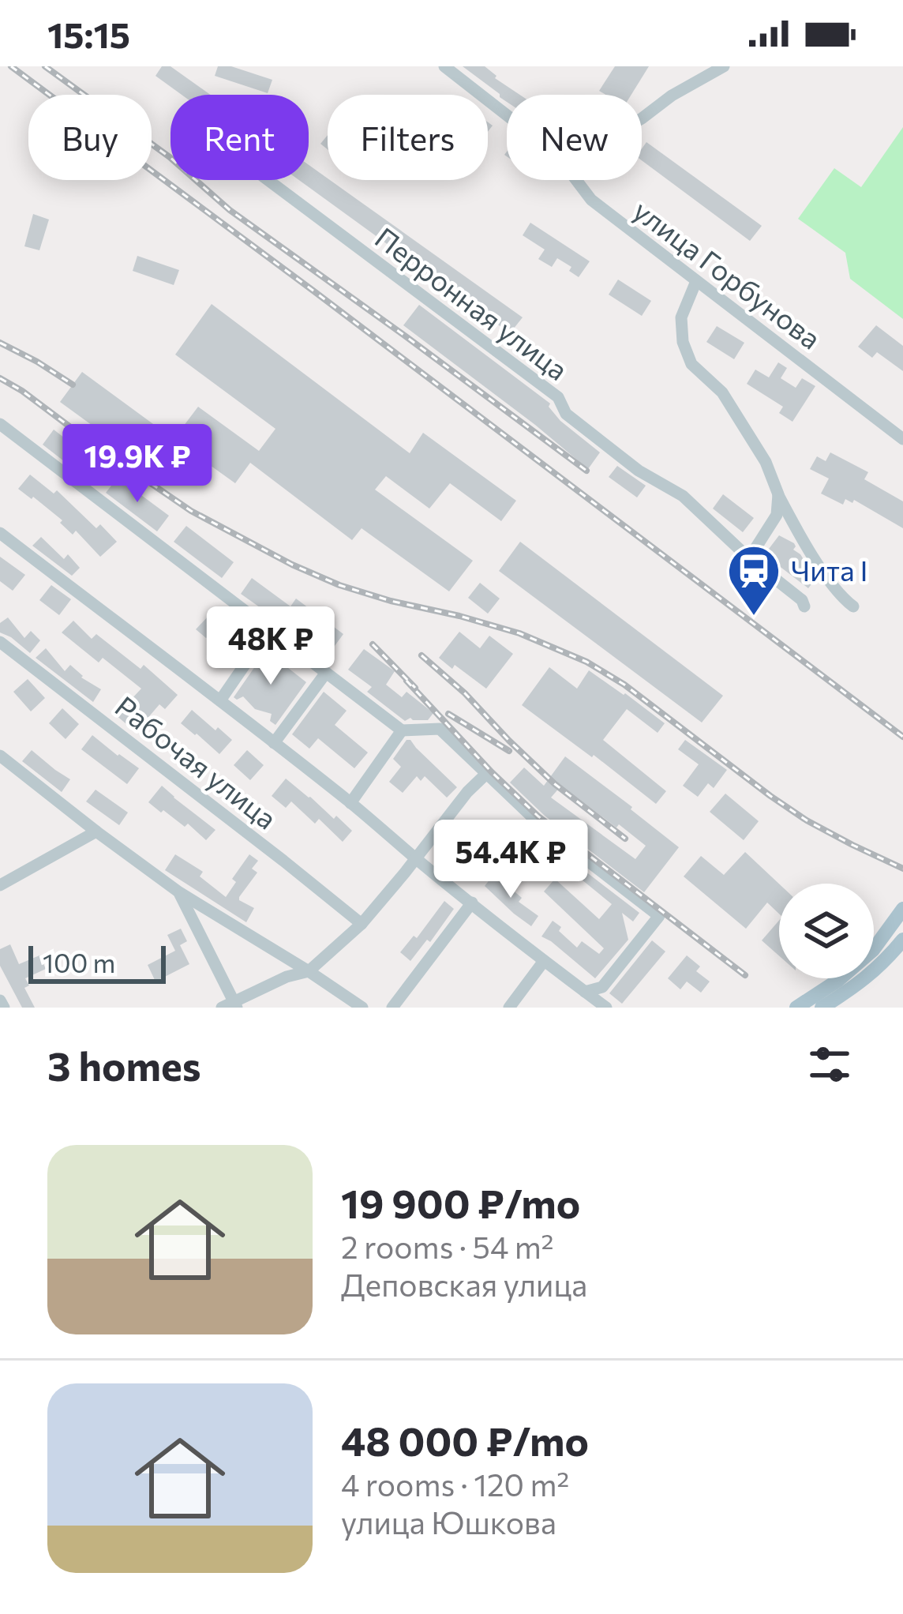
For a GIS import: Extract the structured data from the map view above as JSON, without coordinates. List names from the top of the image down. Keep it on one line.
{"streets":{"street":["улица Горбунова","Перронная улица","Рабочая улица"]},"places":{"station":["Чита I"]},"scale_bar":"100 m","page":{"status":"15:15","chip":["Buy","Rent","Filters","New"],"price":["19.9K ₽","48K ₽","54.4K ₽"],"scale":"100 m","heading":"3 homes","list":[{"name":"19 900 ₽/mo","note":"2 rooms · 54 m² · Деповская улица"},{"name":"48 000 ₽/mo","note":"4 rooms · 120 m² · улица Юшкова"}]}}
